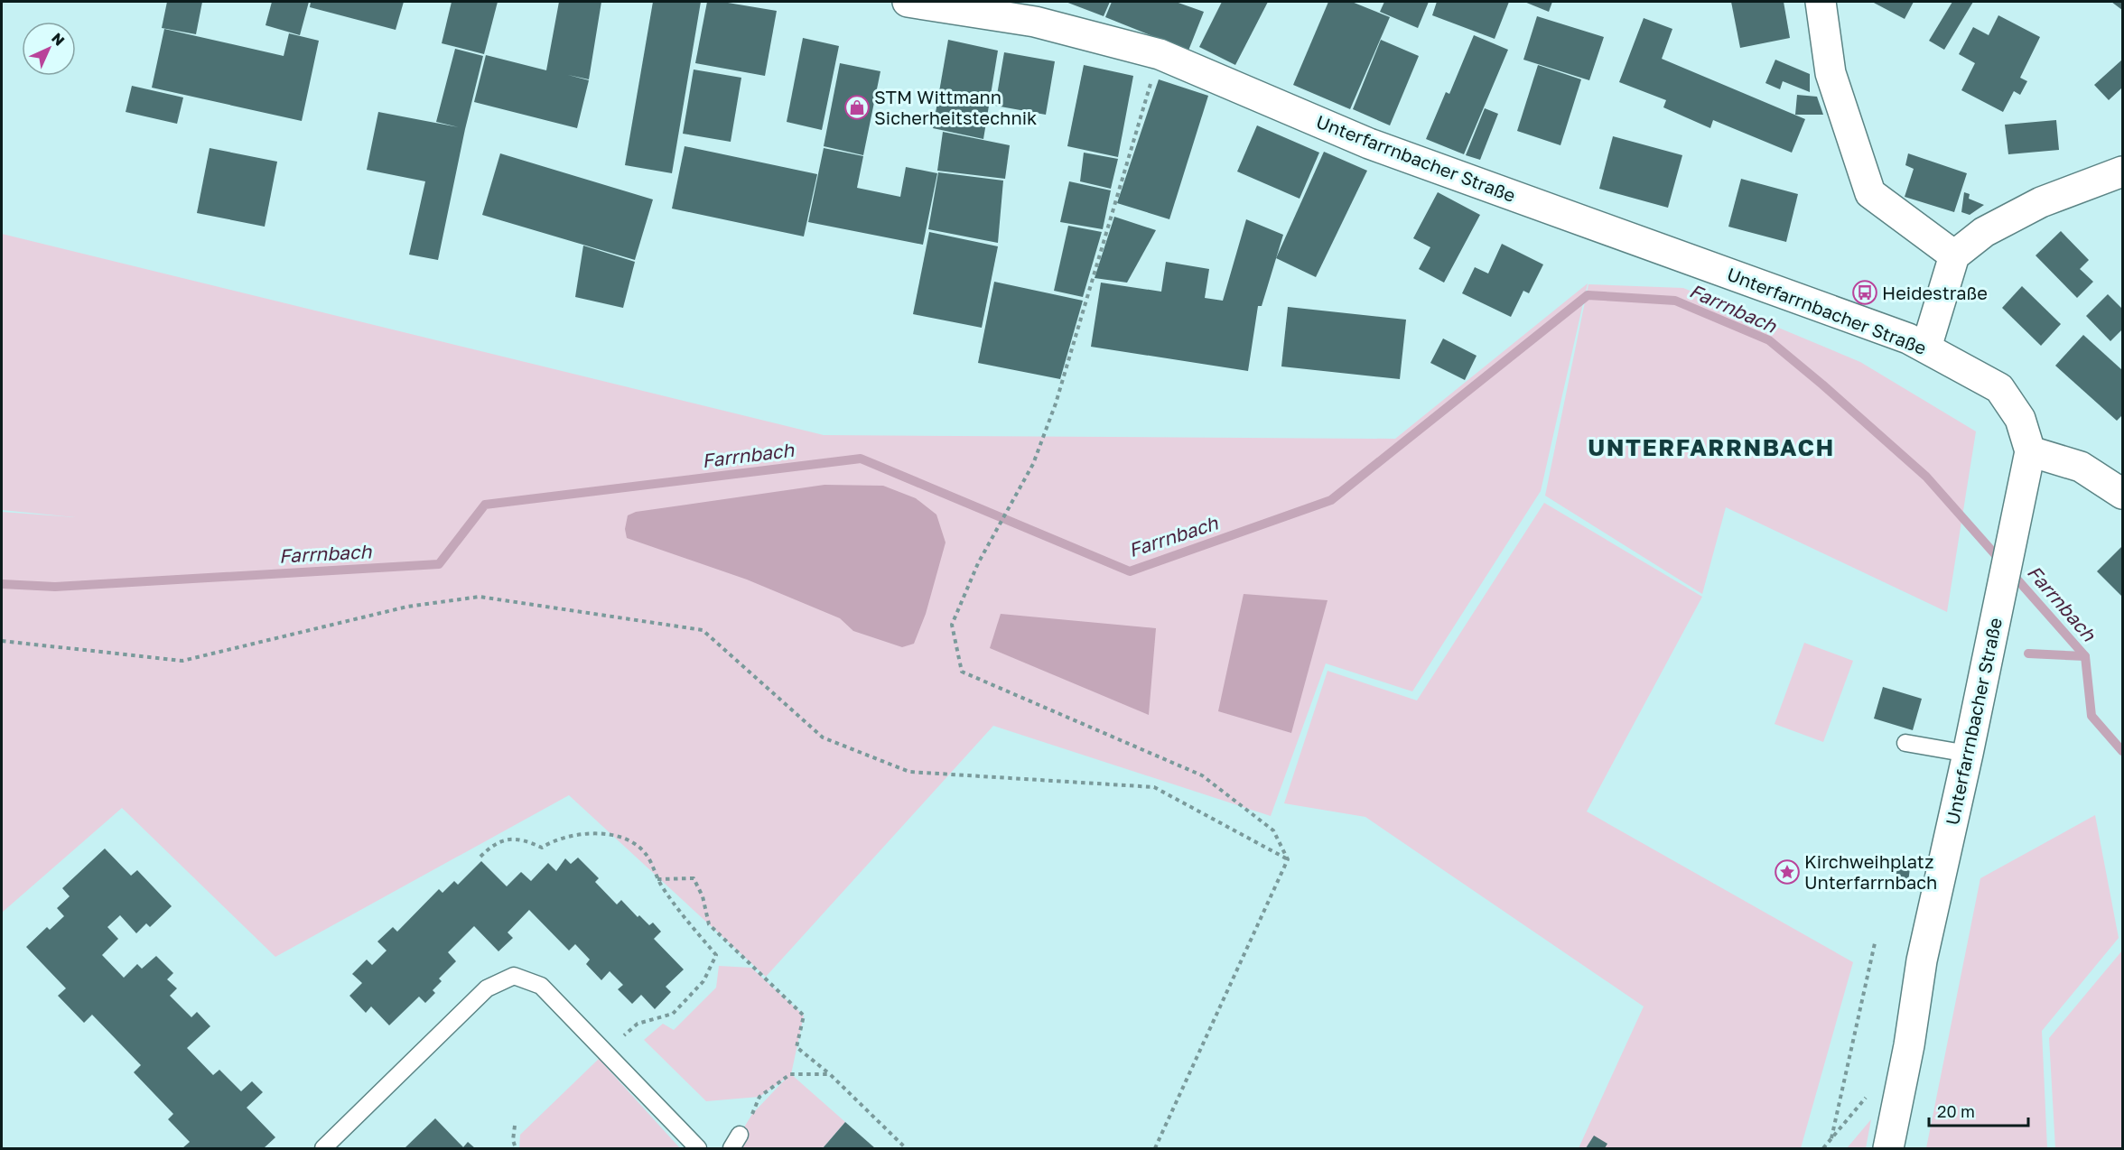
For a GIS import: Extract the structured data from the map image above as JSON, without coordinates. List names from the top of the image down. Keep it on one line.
{"streets":{"street":["Unterfarrnbacher Straße"]},"districts":["UNTERFARRNBACH"],"water":["Farrnbach"],"places":{"shop":["STM Wittmann Sicherheitstechnik"],"bus stop":["Heidestraße"],"place":["Kirchweihplatz Unterfarrnbach"]},"scale_bar":"20 m","north":"top right"}
